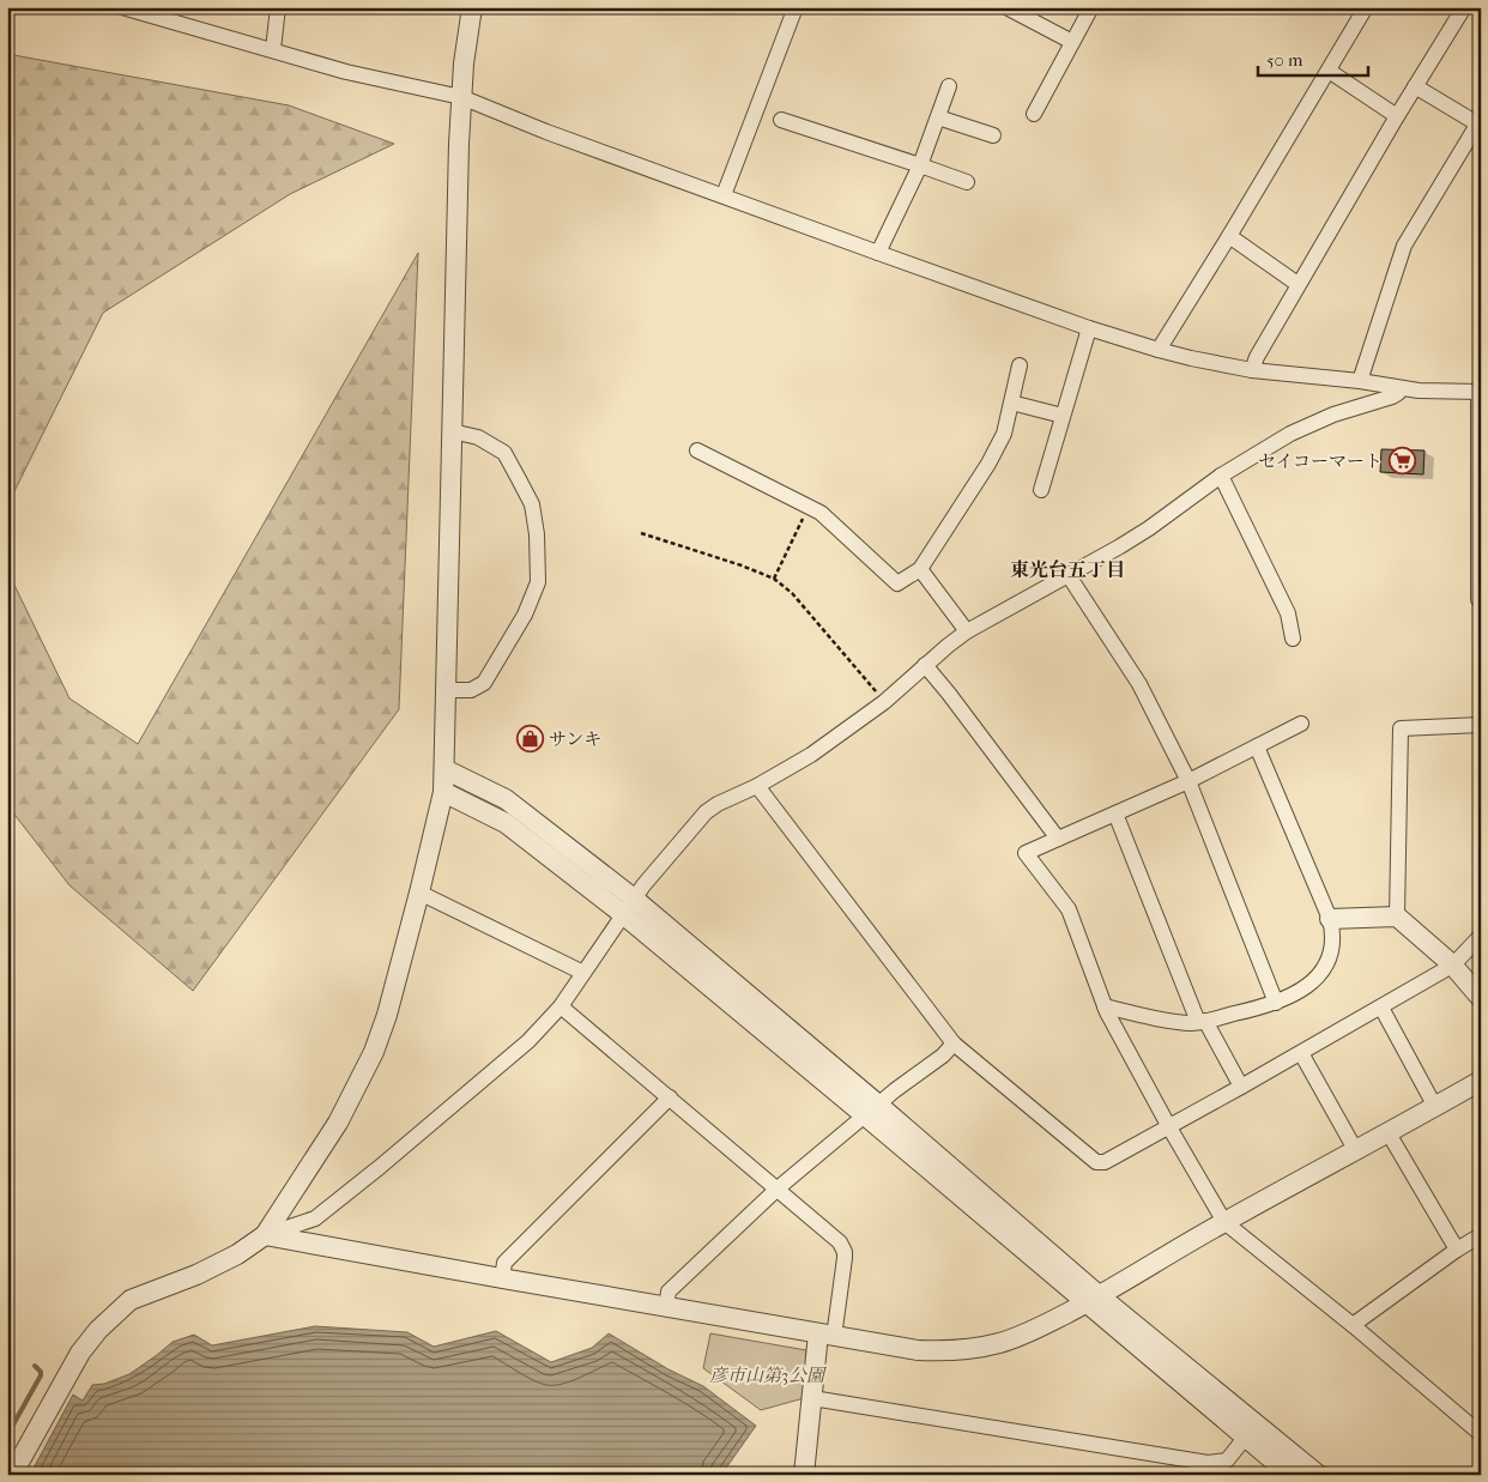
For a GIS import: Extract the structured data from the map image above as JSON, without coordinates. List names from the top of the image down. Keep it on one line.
{"districts":["東光台五丁目"],"parks":["彦市山第3公園"],"places":{"supermarket":["セイコーマート"],"shop":["サンキ"]},"scale_bar":"50 m"}
